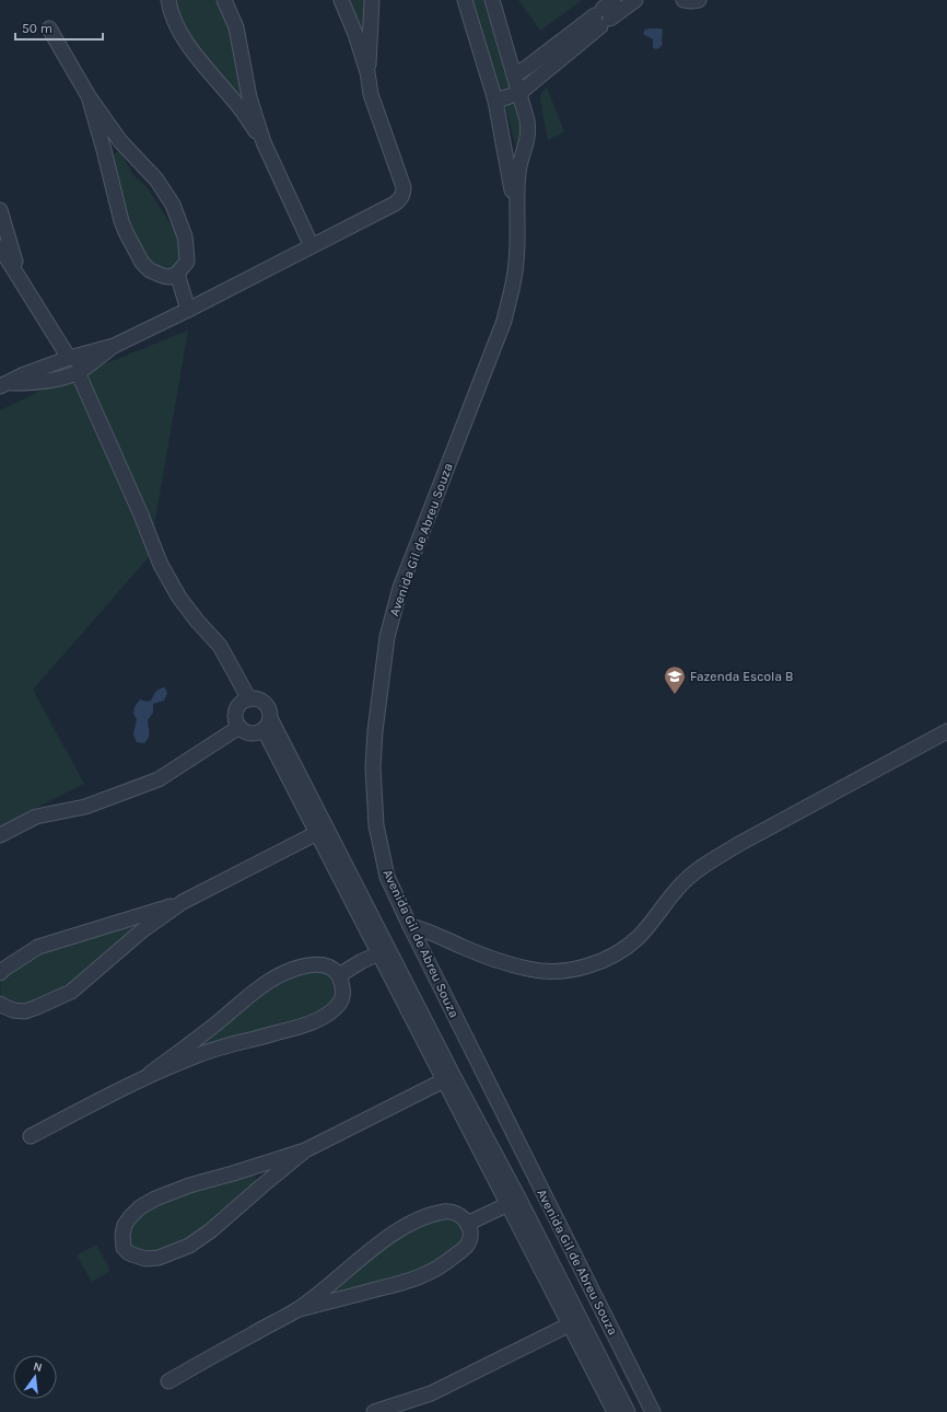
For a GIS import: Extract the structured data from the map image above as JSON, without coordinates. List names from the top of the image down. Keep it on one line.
{"streets":{"street":["Avenida Gil de Abreu Souza"]},"places":{"school or university":["Fazenda Escola B"]},"scale_bar":"50 m","north":"top"}
